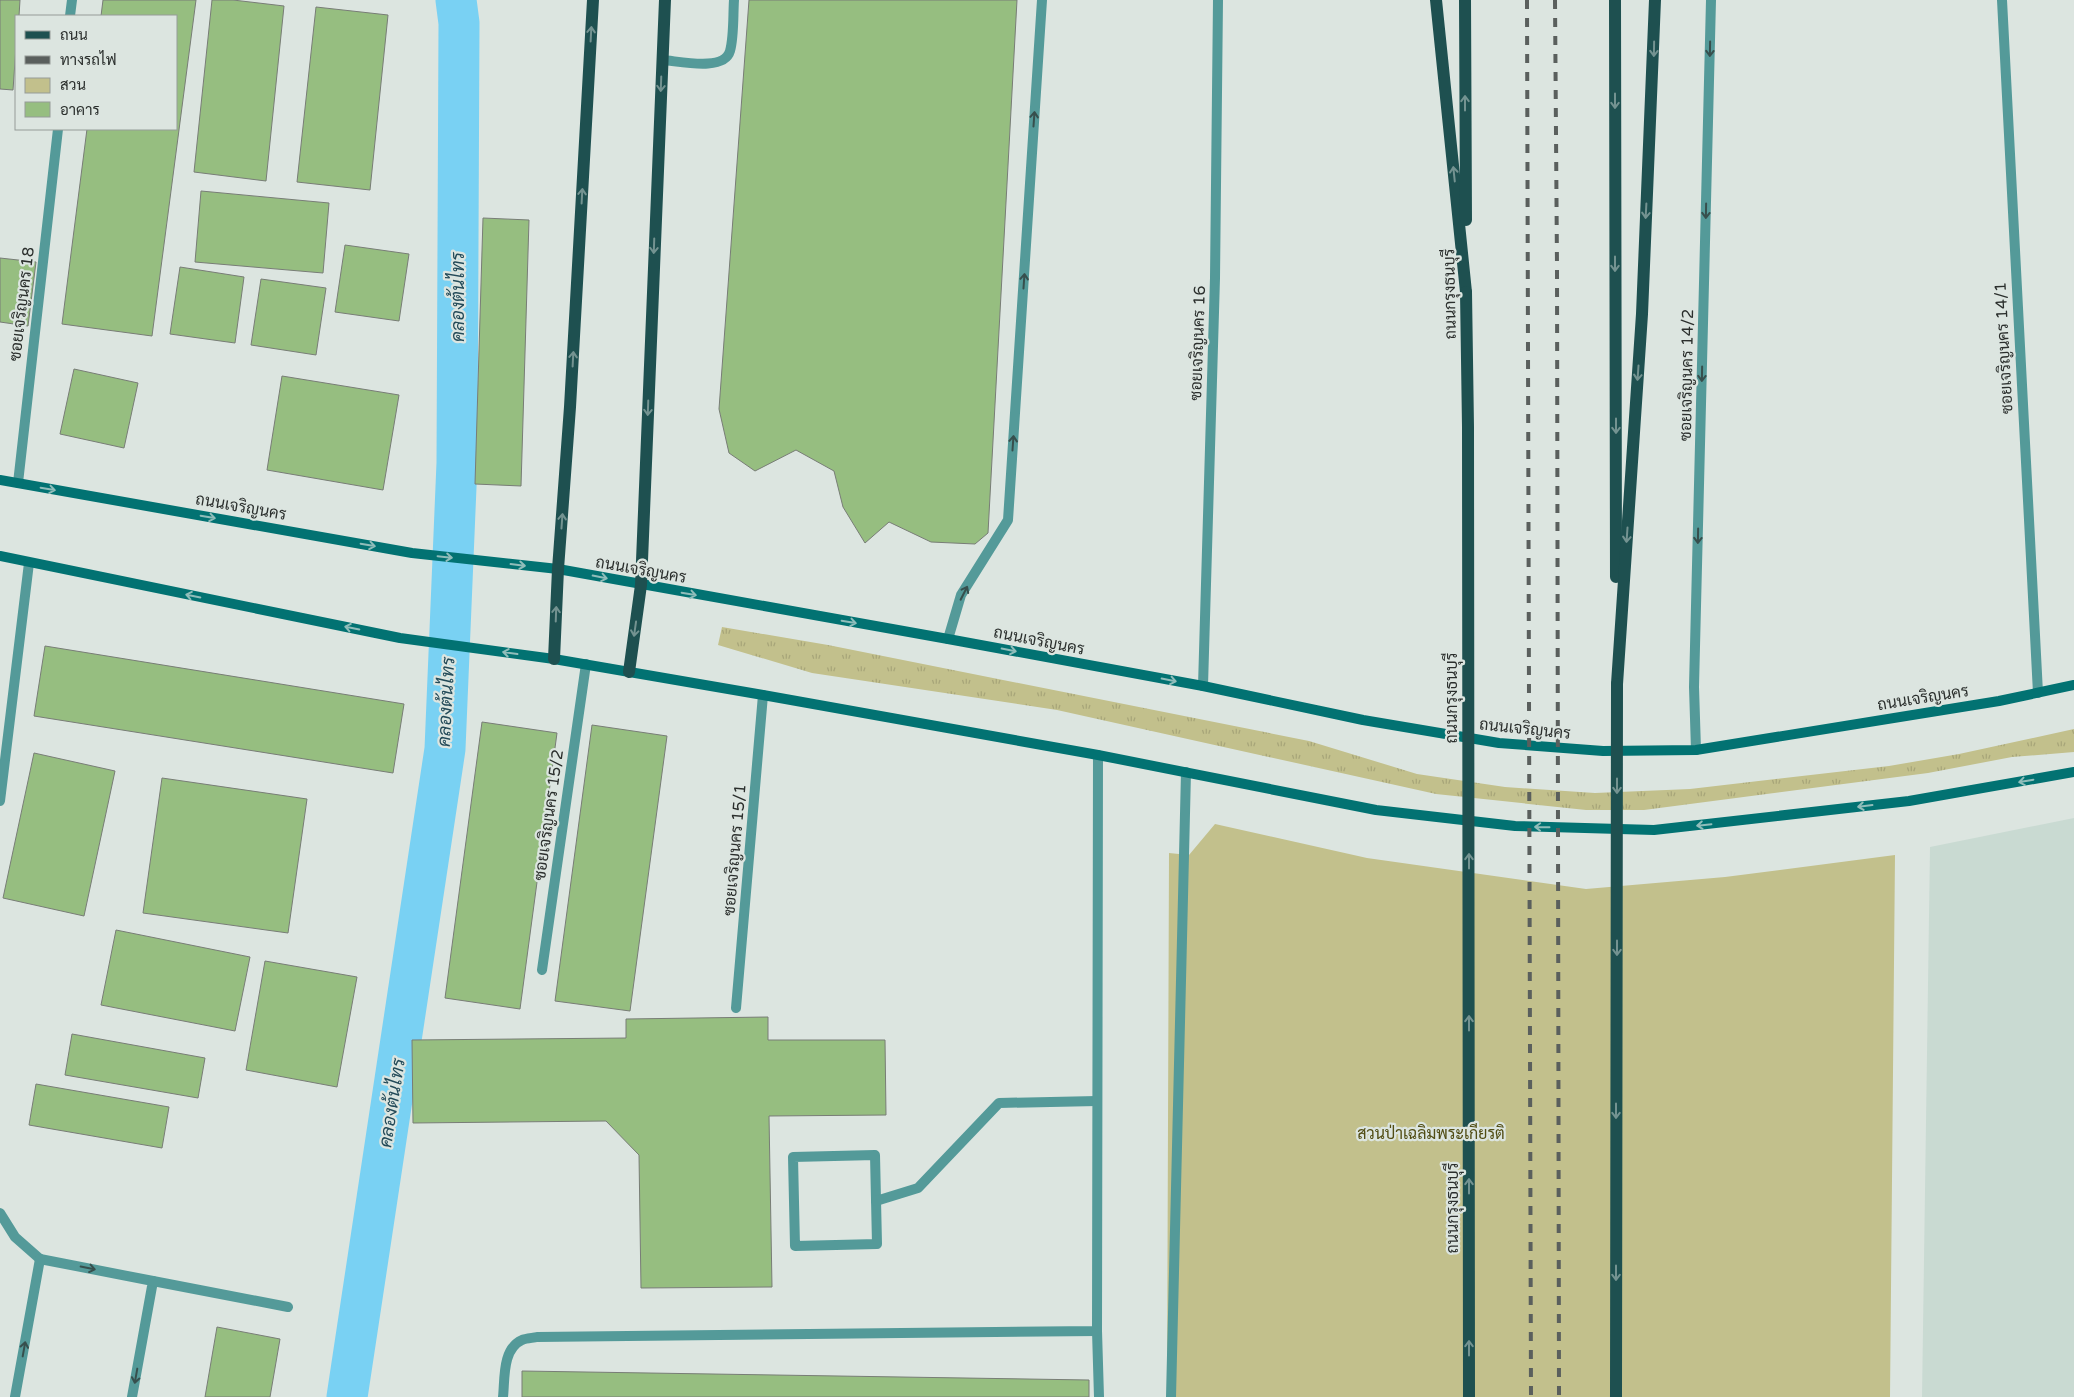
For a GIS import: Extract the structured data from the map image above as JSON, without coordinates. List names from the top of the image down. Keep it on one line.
{"streets":{"main road":["ถนนกรุงธนบุรี","ถนนเจริญนคร"],"street":["ซอยเจริญนคร 18","ซอยเจริญนคร 16","ซอยเจริญนคร 14/1","ซอยเจริญนคร 14/2","ซอยเจริญนคร 15/2","ซอยเจริญนคร 15/1"]},"crossings":[["ซอยเจริญนคร 18","ถนนเจริญนคร"],["ซอยเจริญนคร 16","ถนนเจริญนคร"],["ซอยเจริญนคร 14/1","ถนนเจริญนคร"],["ซอยเจริญนคร 14/2","ถนนเจริญนคร"]],"one_way":["ถนนกรุงธนบุรี","ซอยเจริญนคร 14/2"],"water":["คลองต้นไทร"],"parks":["สวนป่าเฉลิมพระเกียรติ"],"legend":["ถนน","ทางรถไฟ","สวน","อาคาร"]}
